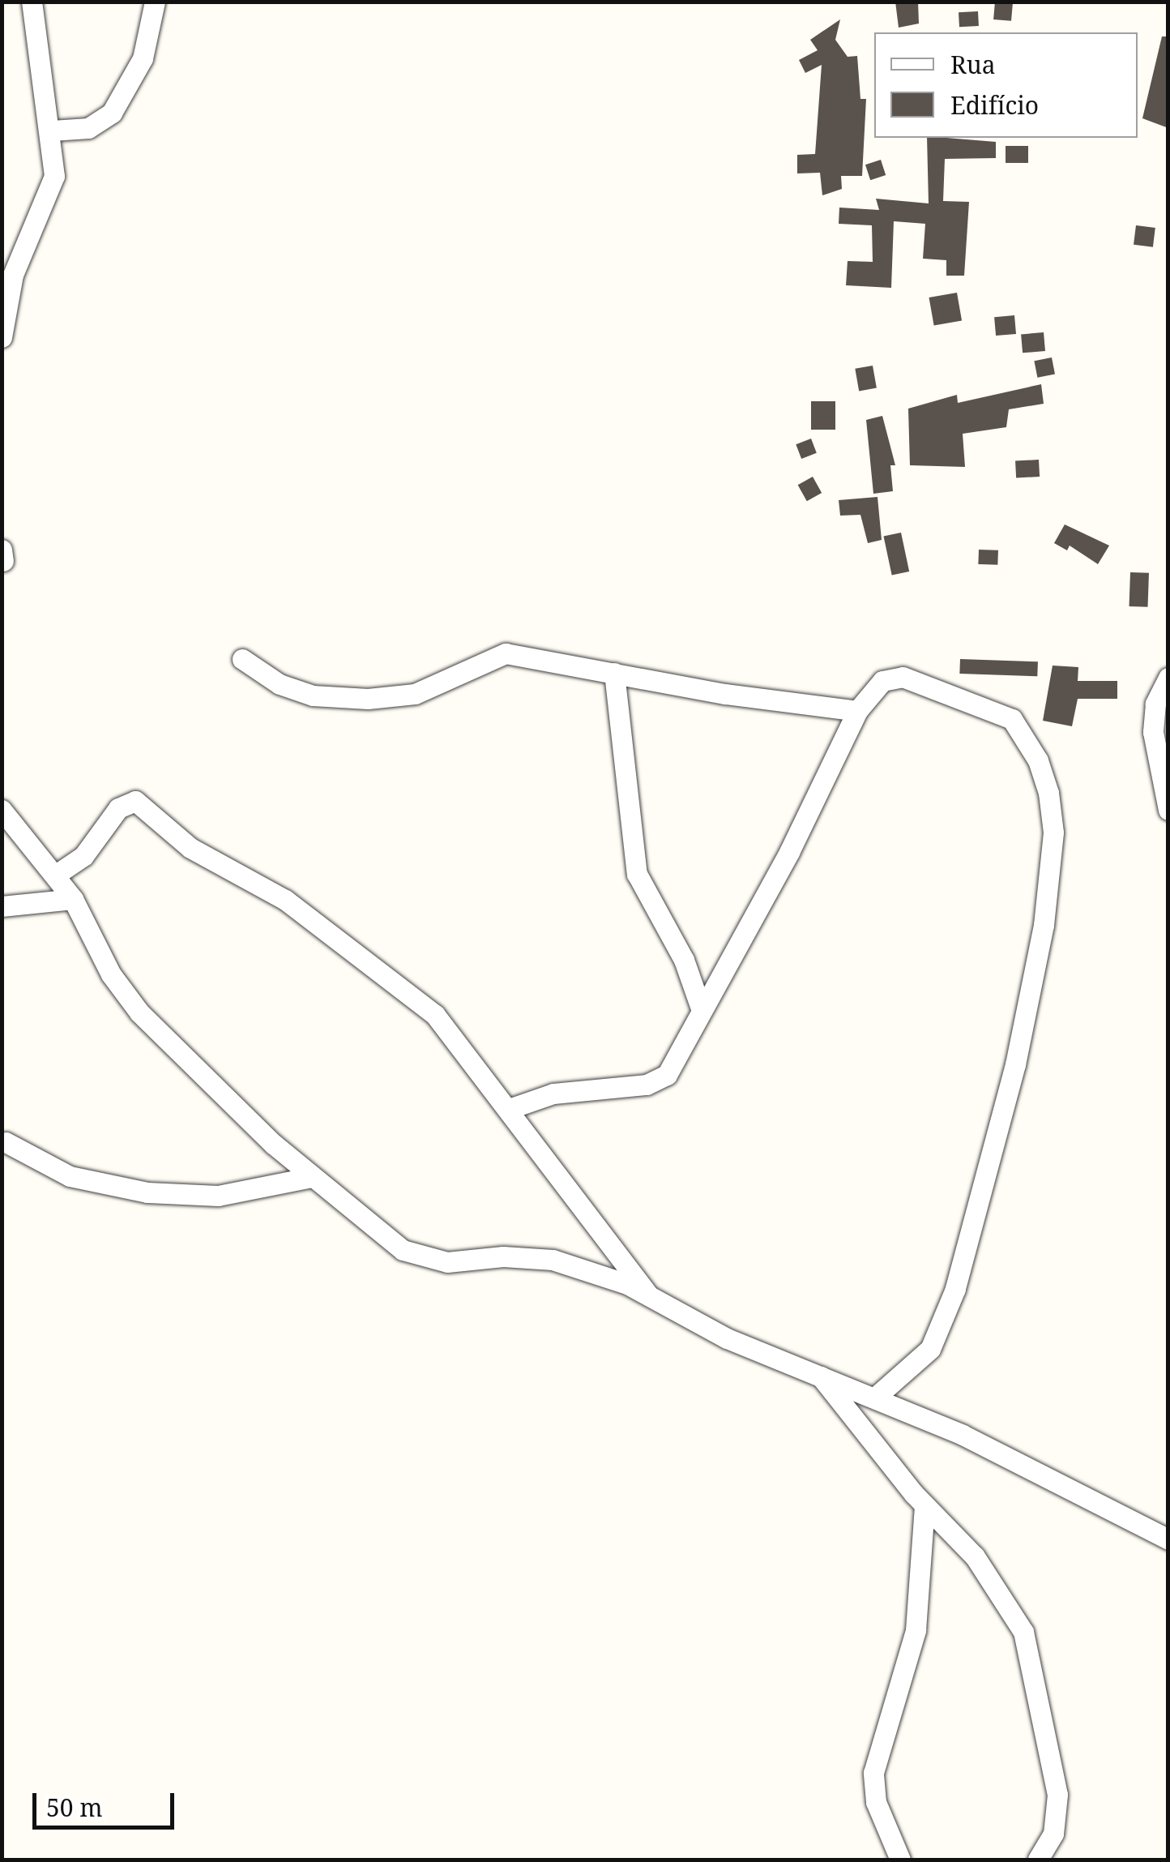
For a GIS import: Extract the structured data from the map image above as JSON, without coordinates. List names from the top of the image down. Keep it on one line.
{"legend":["Rua","Edifício"],"scale_bar":"50 m"}
